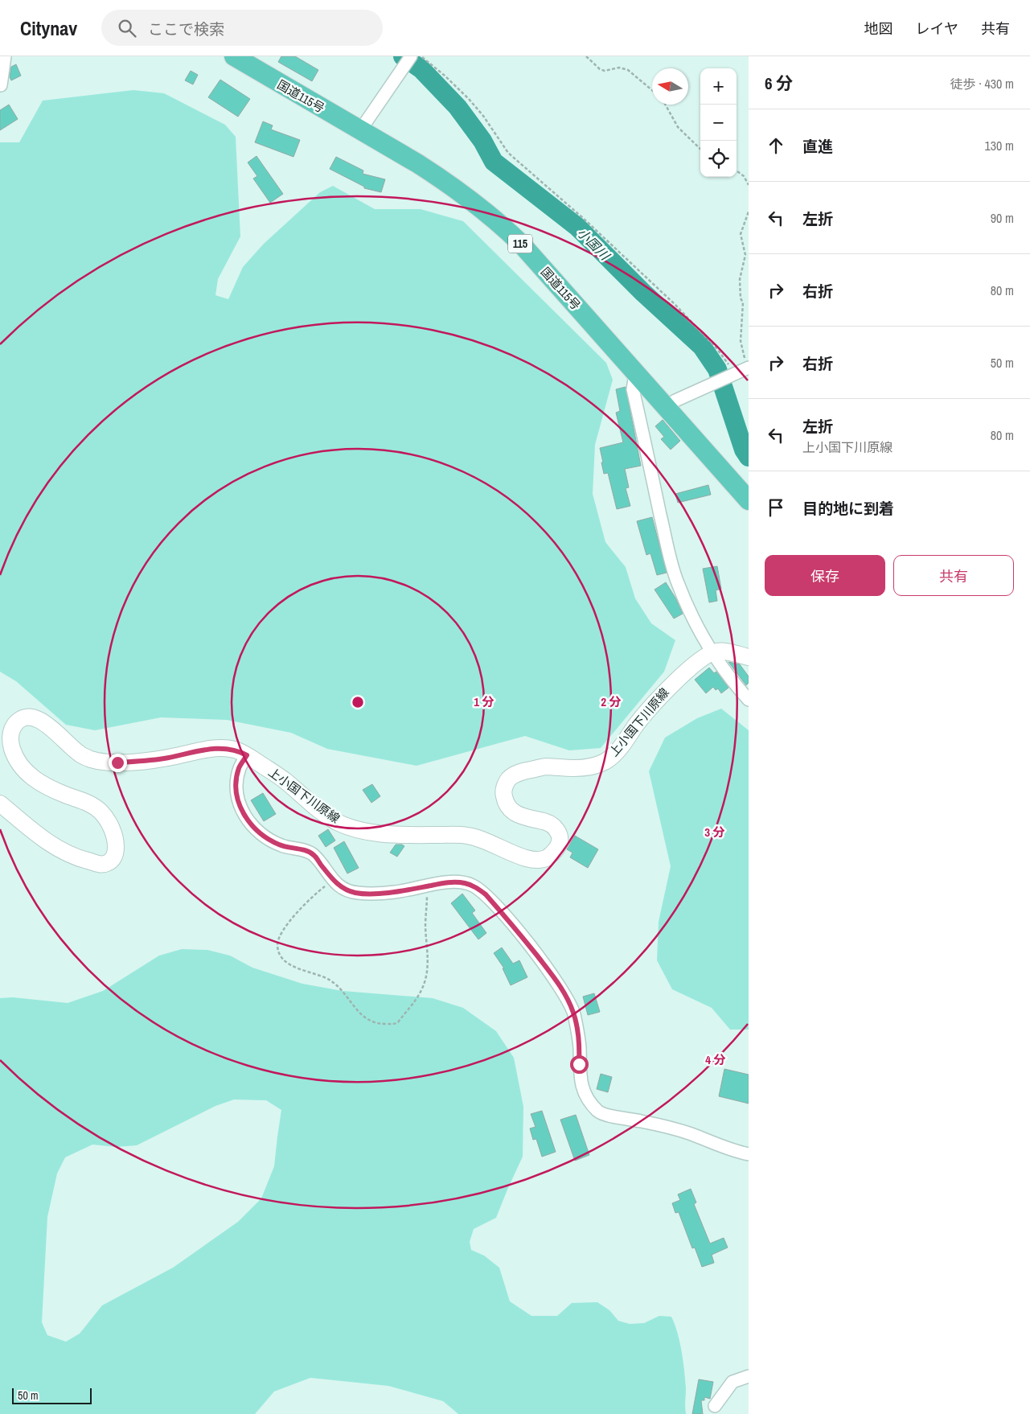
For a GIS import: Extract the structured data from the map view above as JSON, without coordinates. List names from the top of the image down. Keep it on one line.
{"streets":{"highway":["国道115号","115"],"main road":["上小国下川原線"]},"water":["小国川"],"scale_bar":"50 m","north":"left","page":{"header":"Citynav","search":"ここで検索","nav":["地図","レイヤ","共有"],"heading":["6 分","徒歩 · 430 m"],"map_buttons":["+","−"],"list":[["直進","130 m"],["左折","90 m"],["右折","80 m"],["右折","50 m"],["左折","上小国下川原線","80 m"],"目的地に到着"],"buttons":["保存","共有"],"scale":"50 m"},"rings":["1 分","2 分","3 分","4 分"]}
